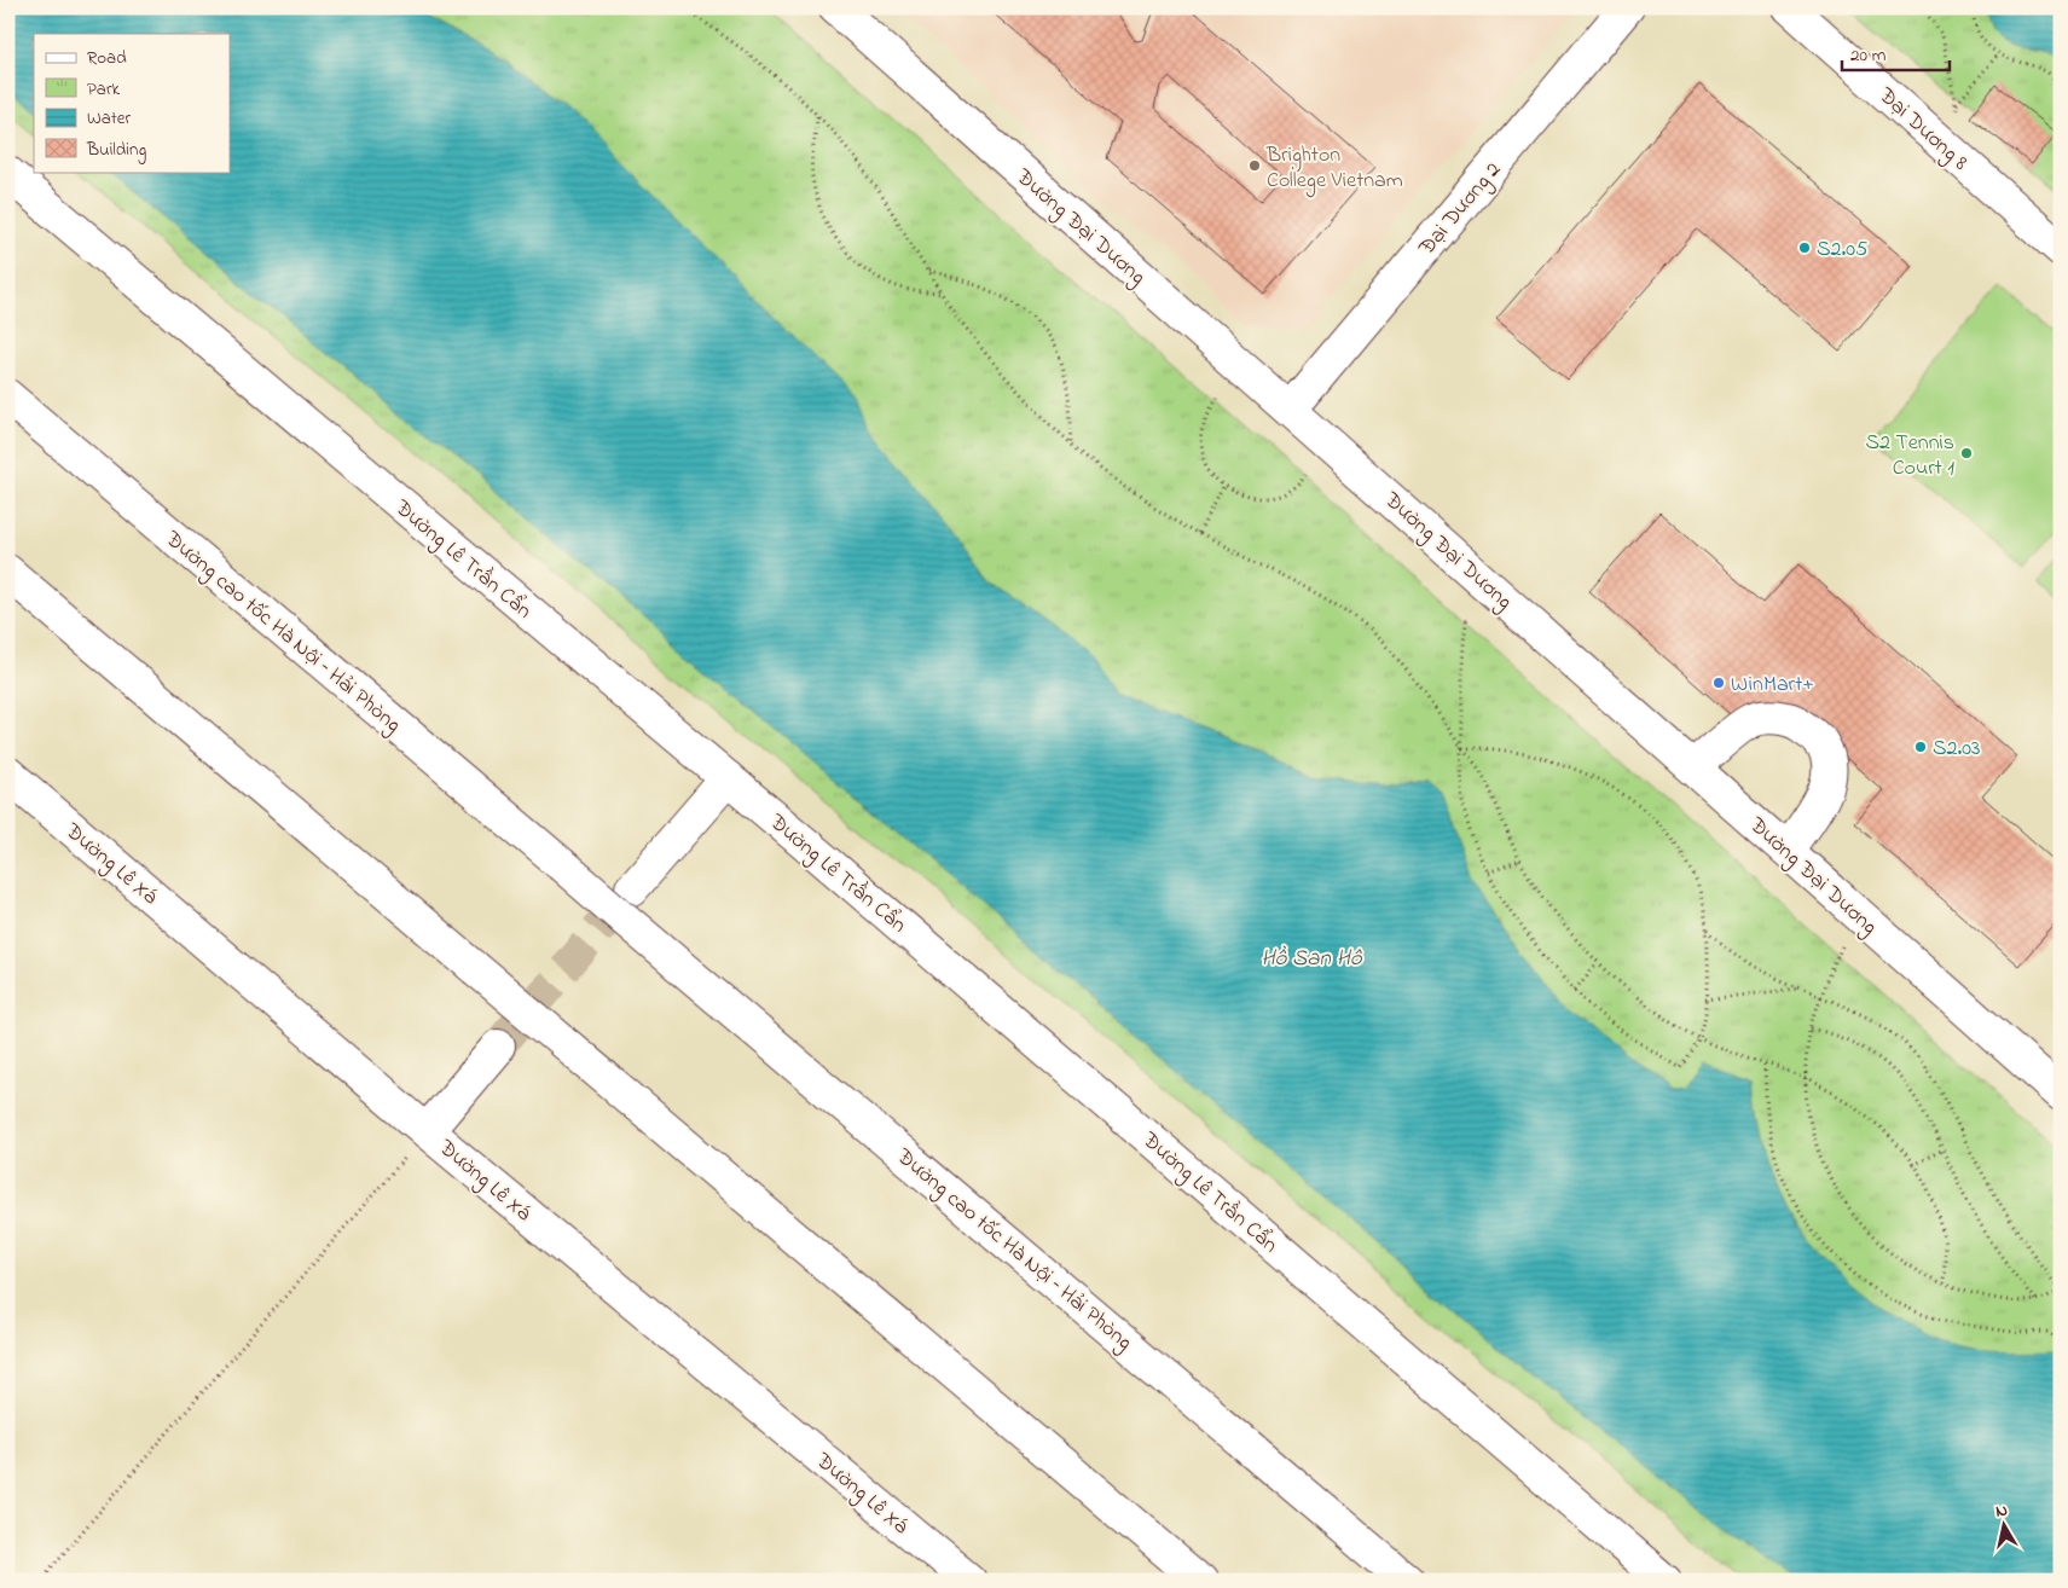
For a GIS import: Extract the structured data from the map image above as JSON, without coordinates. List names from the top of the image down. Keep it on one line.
{"streets":{"main road":["Đại Dương 8","Đại Dương 2","Đường Đại Dương","Đường Lê Trần Cẩn","Đường cao tốc Hà Nội – Hải Phòng","Đường Lê Xá"]},"crossings":[["Đại Dương 2","Đường Đại Dương"]],"water":["Hồ San Hô"],"places":["Brighton College Vietnam","S2.05","S2 Tennis Court 1","WinMart+","S2.03"],"legend":["Road","Park","Water","Building"],"scale_bar":"20 m","north":"top"}
